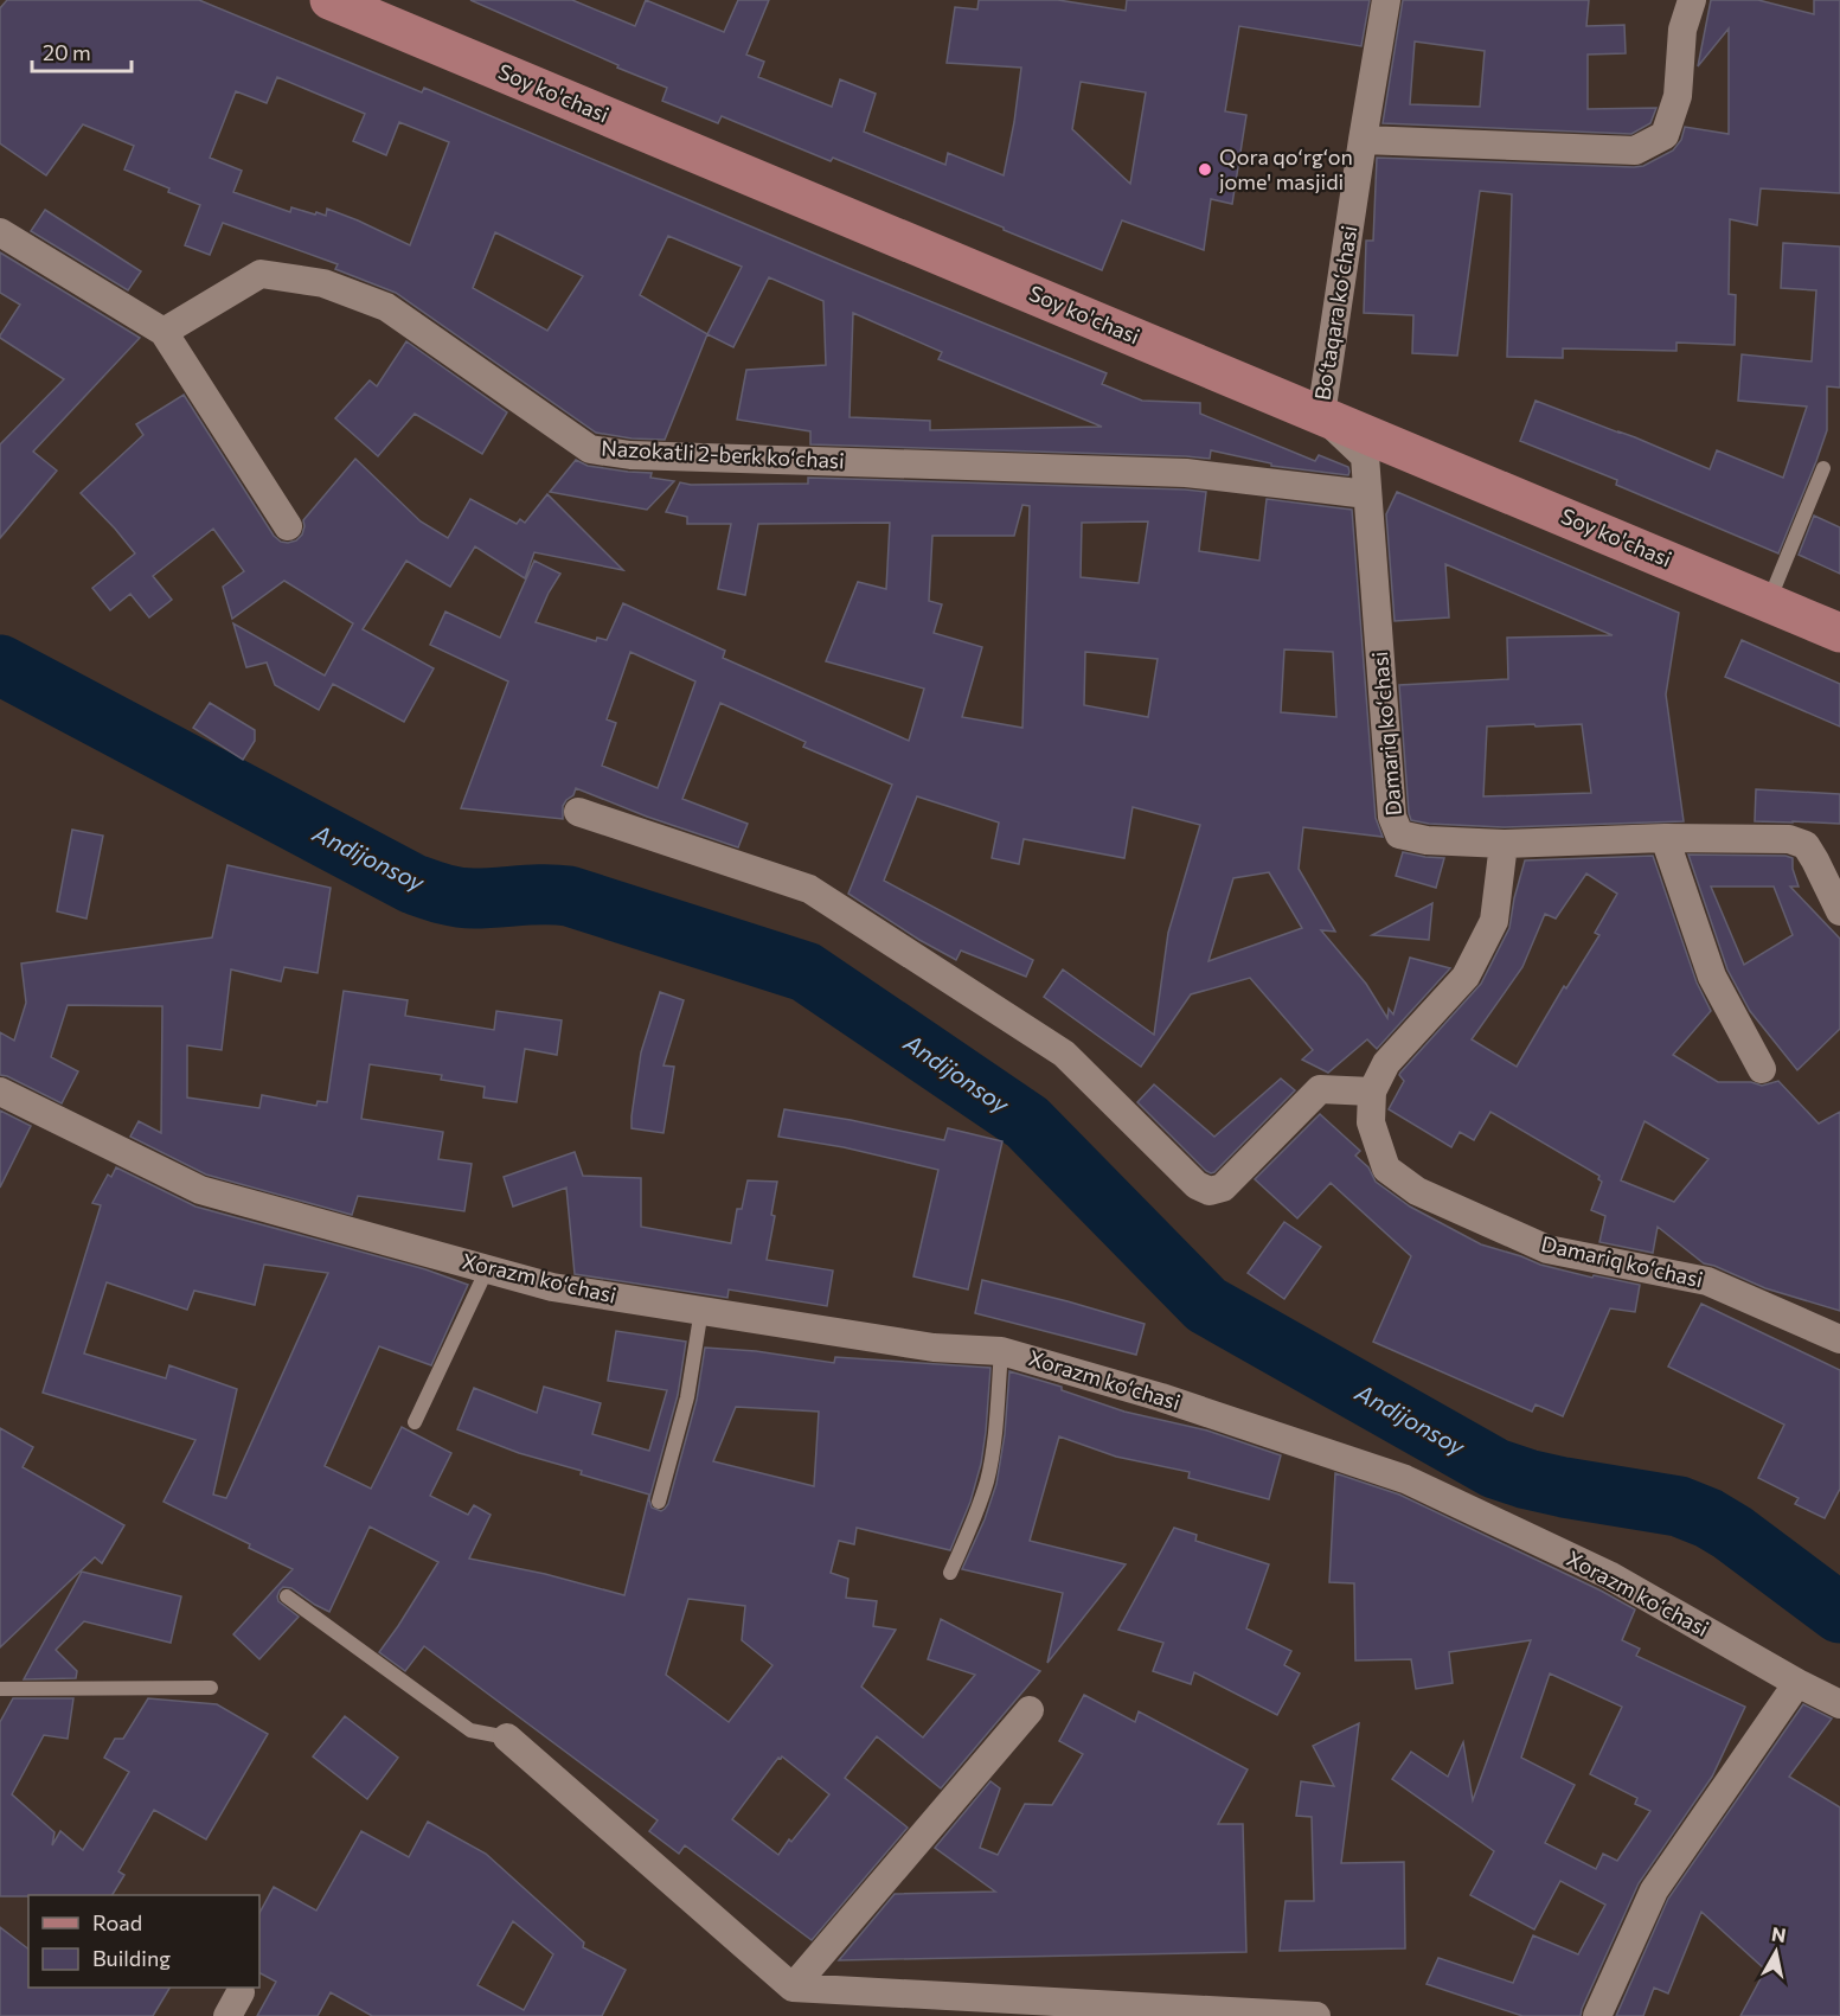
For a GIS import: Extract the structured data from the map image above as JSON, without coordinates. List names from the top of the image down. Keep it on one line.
{"streets":{"main road":["Soy ko'chasi"],"street":["Boʻtaqara koʻchasi","Nazokatli 2-berk koʻchasi","Damariq koʻchasi","Xorazm koʻchasi"]},"crossings":[["Soy ko'chasi","Boʻtaqara koʻchasi"],["Soy ko'chasi","Damariq koʻchasi"],["Boʻtaqara koʻchasi","Damariq koʻchasi"],["Nazokatli 2-berk koʻchasi","Damariq koʻchasi"]],"water":["Andijonsoy"],"places":["Qora qoʻrgʻon jome' masjidi"],"legend":["Road","Building"],"scale_bar":"20 m","north":"top"}
